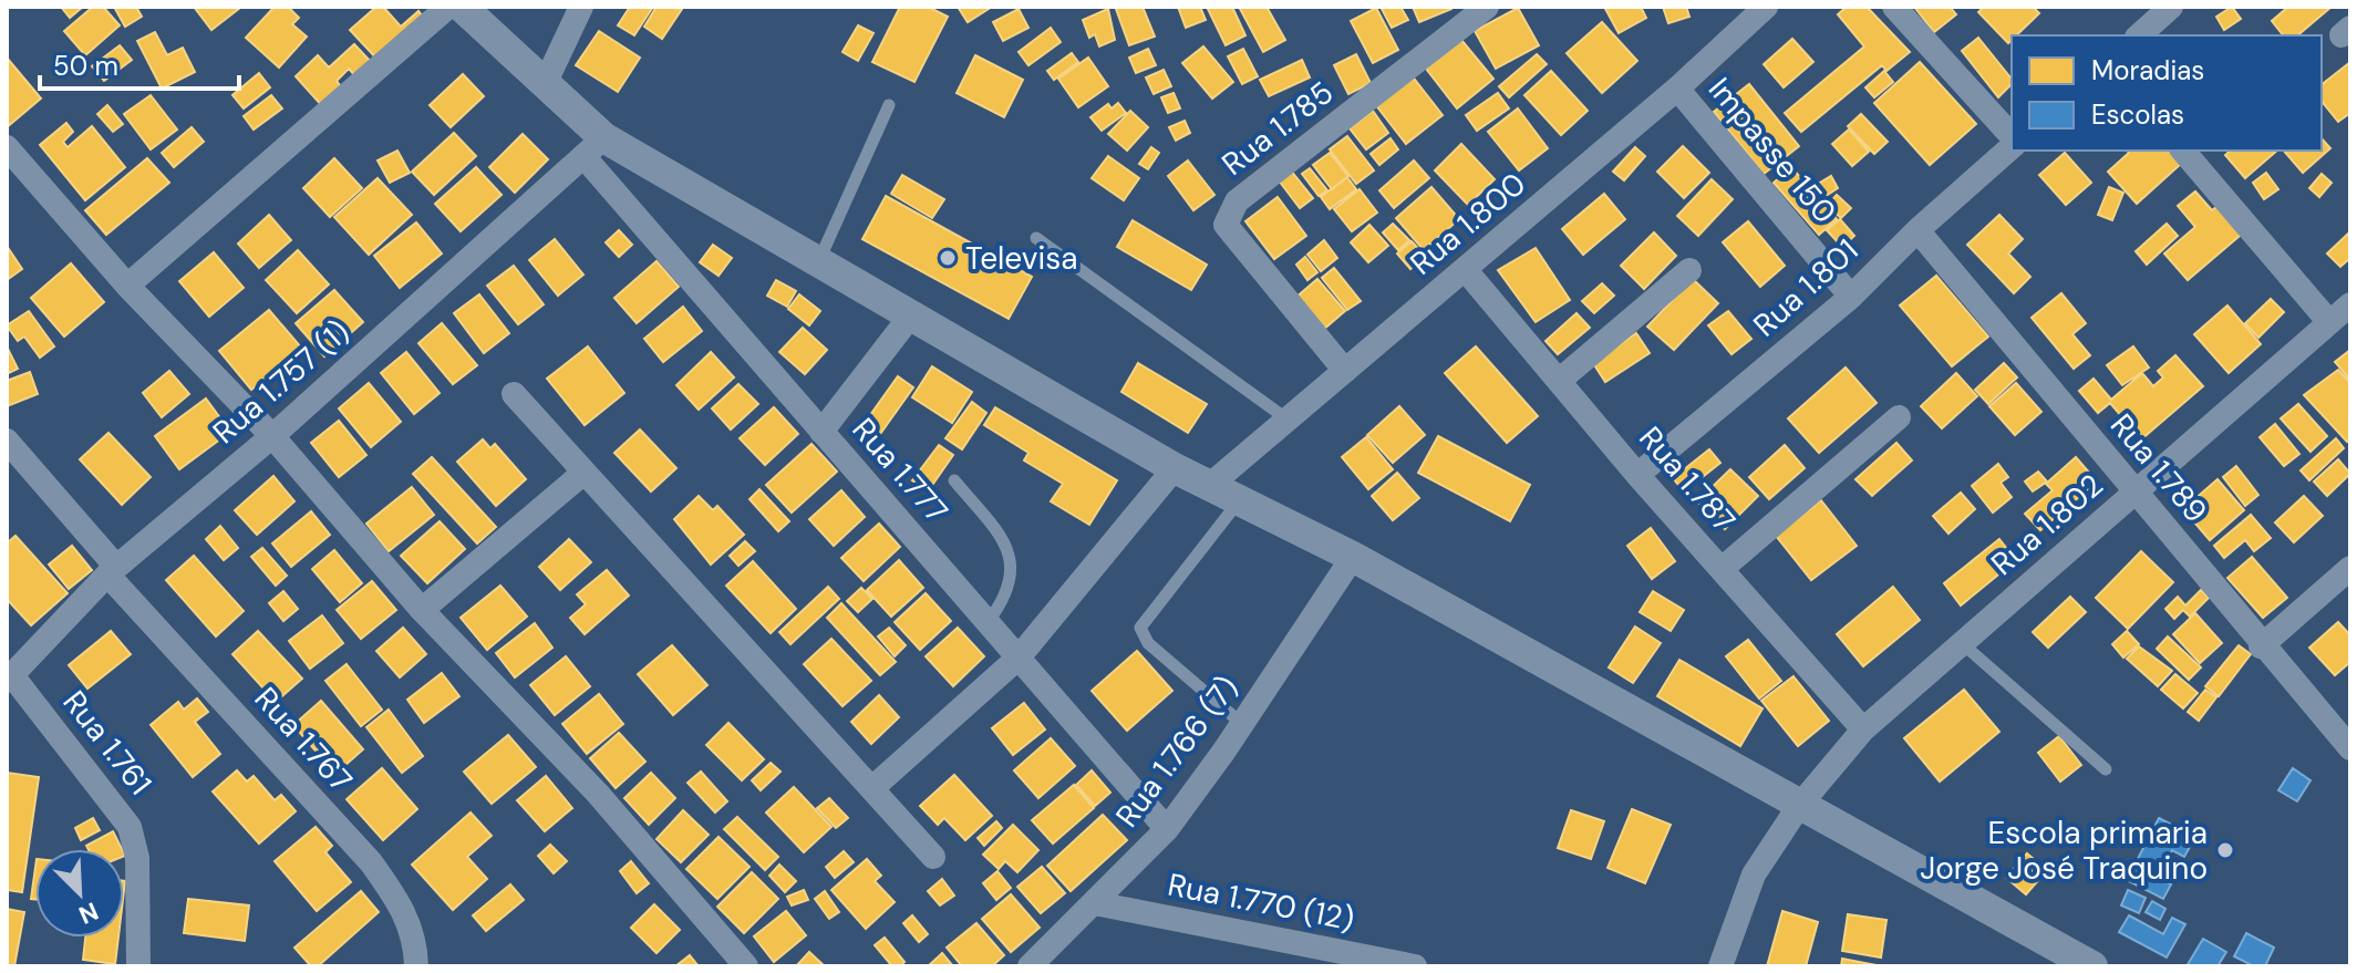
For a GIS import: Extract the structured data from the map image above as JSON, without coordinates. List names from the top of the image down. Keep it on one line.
{"streets":{"street":["Rua 1.785","Impasse 150","Rua 1.800","Rua 1.801","Rua 1.757 (1)","Rua 1.789","Rua 1.777","Rua 1.787","Rua 1.802","Rua 1.767","Rua 1.761","Rua 1.766 (7)","Rua 1.770 (12)"]},"crossings":[["Rua 1.785","Rua 1.800"],["Impasse 150","Rua 1.800"],["Impasse 150","Rua 1.801"],["Rua 1.800","Rua 1.787"],["Rua 1.801","Rua 1.789"],["Rua 1.801","Rua 1.787"],["Rua 1.757 (1)","Rua 1.777"],["Rua 1.757 (1)","Rua 1.767"],["Rua 1.757 (1)","Rua 1.761"],["Rua 1.789","Rua 1.802"],["Rua 1.777","Rua 1.766 (7)"],["Rua 1.787","Rua 1.802"],["Rua 1.766 (7)","Rua 1.770 (12)"]],"places":["Televisa","Escola primaria Jorge José Traquino"],"legend":["Moradias","Escolas"],"scale_bar":"50 m","north":"bottom right"}
